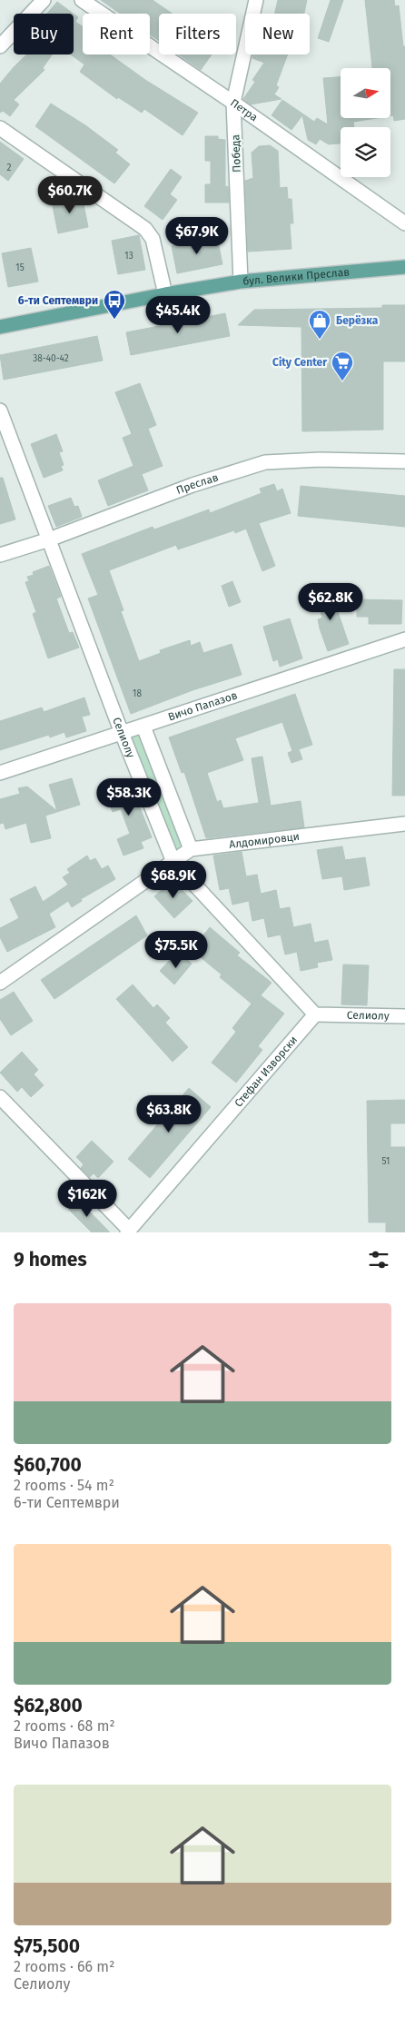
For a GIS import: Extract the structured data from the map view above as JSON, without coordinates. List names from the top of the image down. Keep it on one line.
{"streets":{"main road":["бул. Велики Преслав"],"street":["Петра","Победа","Преслав","Вичо Папазов","Селиолу","Алдомировци","Стефан Изворски"]},"crossings":[["Петра","Победа"],["Победа","бул. Велики Преслав"],["Преслав","Селиолу"],["Вичо Папазов","Селиолу"],["Селиолу","Алдомировци"],["Селиолу","Стефан Изворски"]],"places":{"bus stop":["6-ти Септември"],"shop":["Берёзка"],"supermarket":["City Center"]},"house_numbers":["2","13","15","38-40-42","18","51"],"north":"right","page":{"chip":["Buy","Rent","Filters","New"],"price":["$60.7K","$67.9K","$45.4K","$62.8K","$58.3K","$68.9K","$75.5K","$63.8K","$162K"],"heading":"9 homes","list":[{"name":"$60,700","note":"2 rooms · 54 m² · 6-ти Септември"},{"name":"$62,800","note":"2 rooms · 68 m² · Вичо Папазов"},{"name":"$75,500","note":"2 rooms · 66 m² · Селиолу"}]}}
